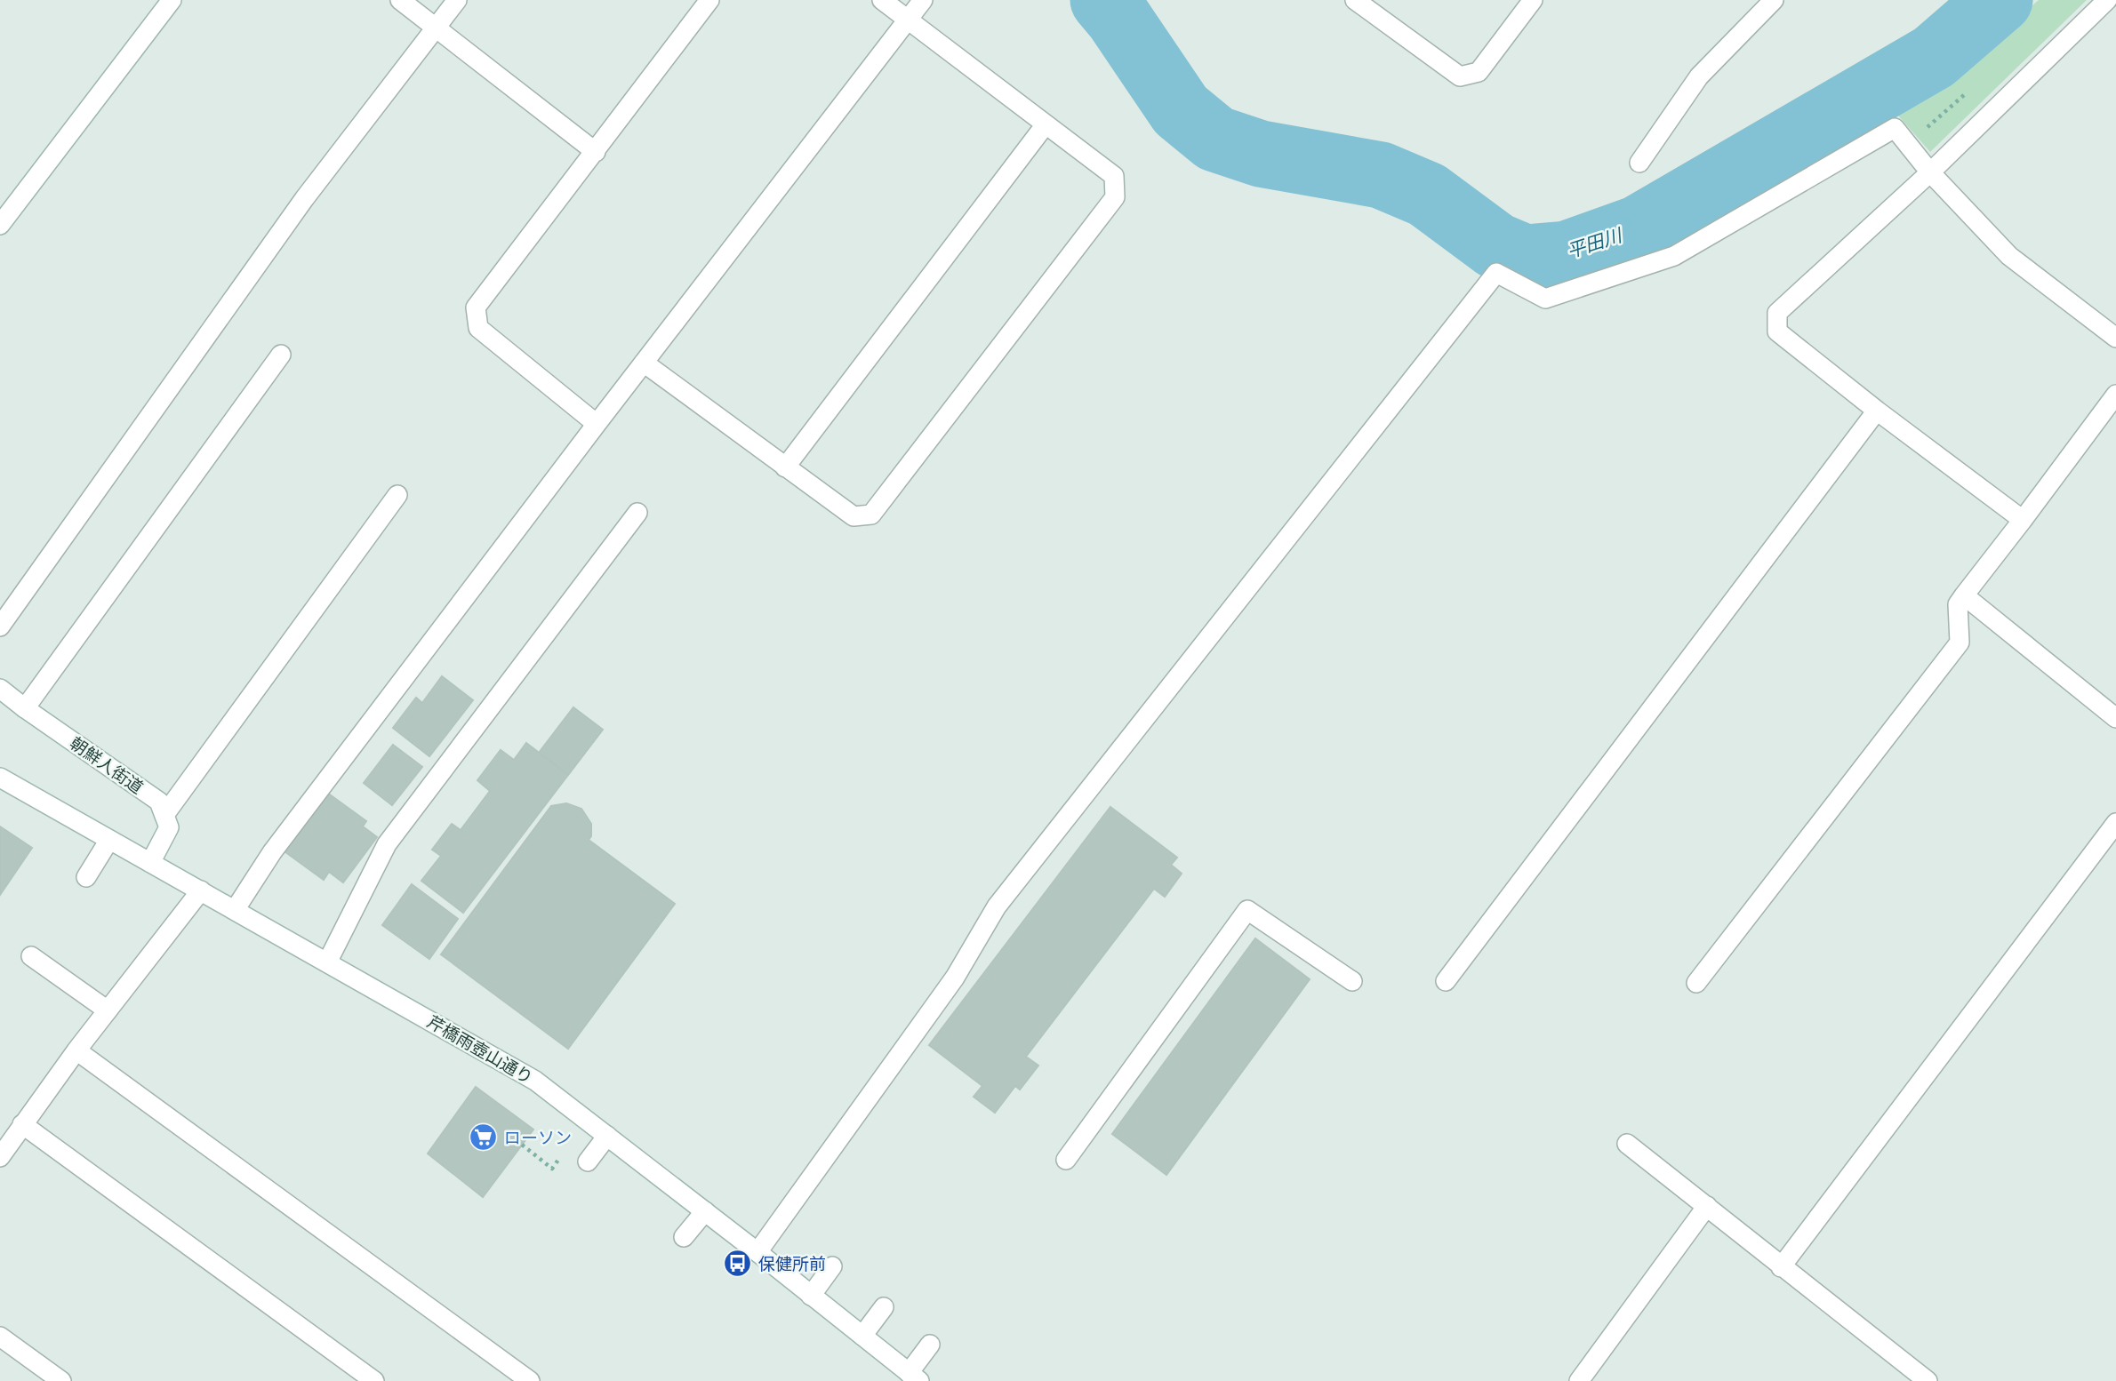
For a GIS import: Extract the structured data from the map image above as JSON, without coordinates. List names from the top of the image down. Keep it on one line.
{"streets":{"street":["朝鮮人街道","芹橋雨壺山通り"]},"water":["平田川"],"places":{"supermarket":["ローソン"],"bus stop":["保健所前"]}}
